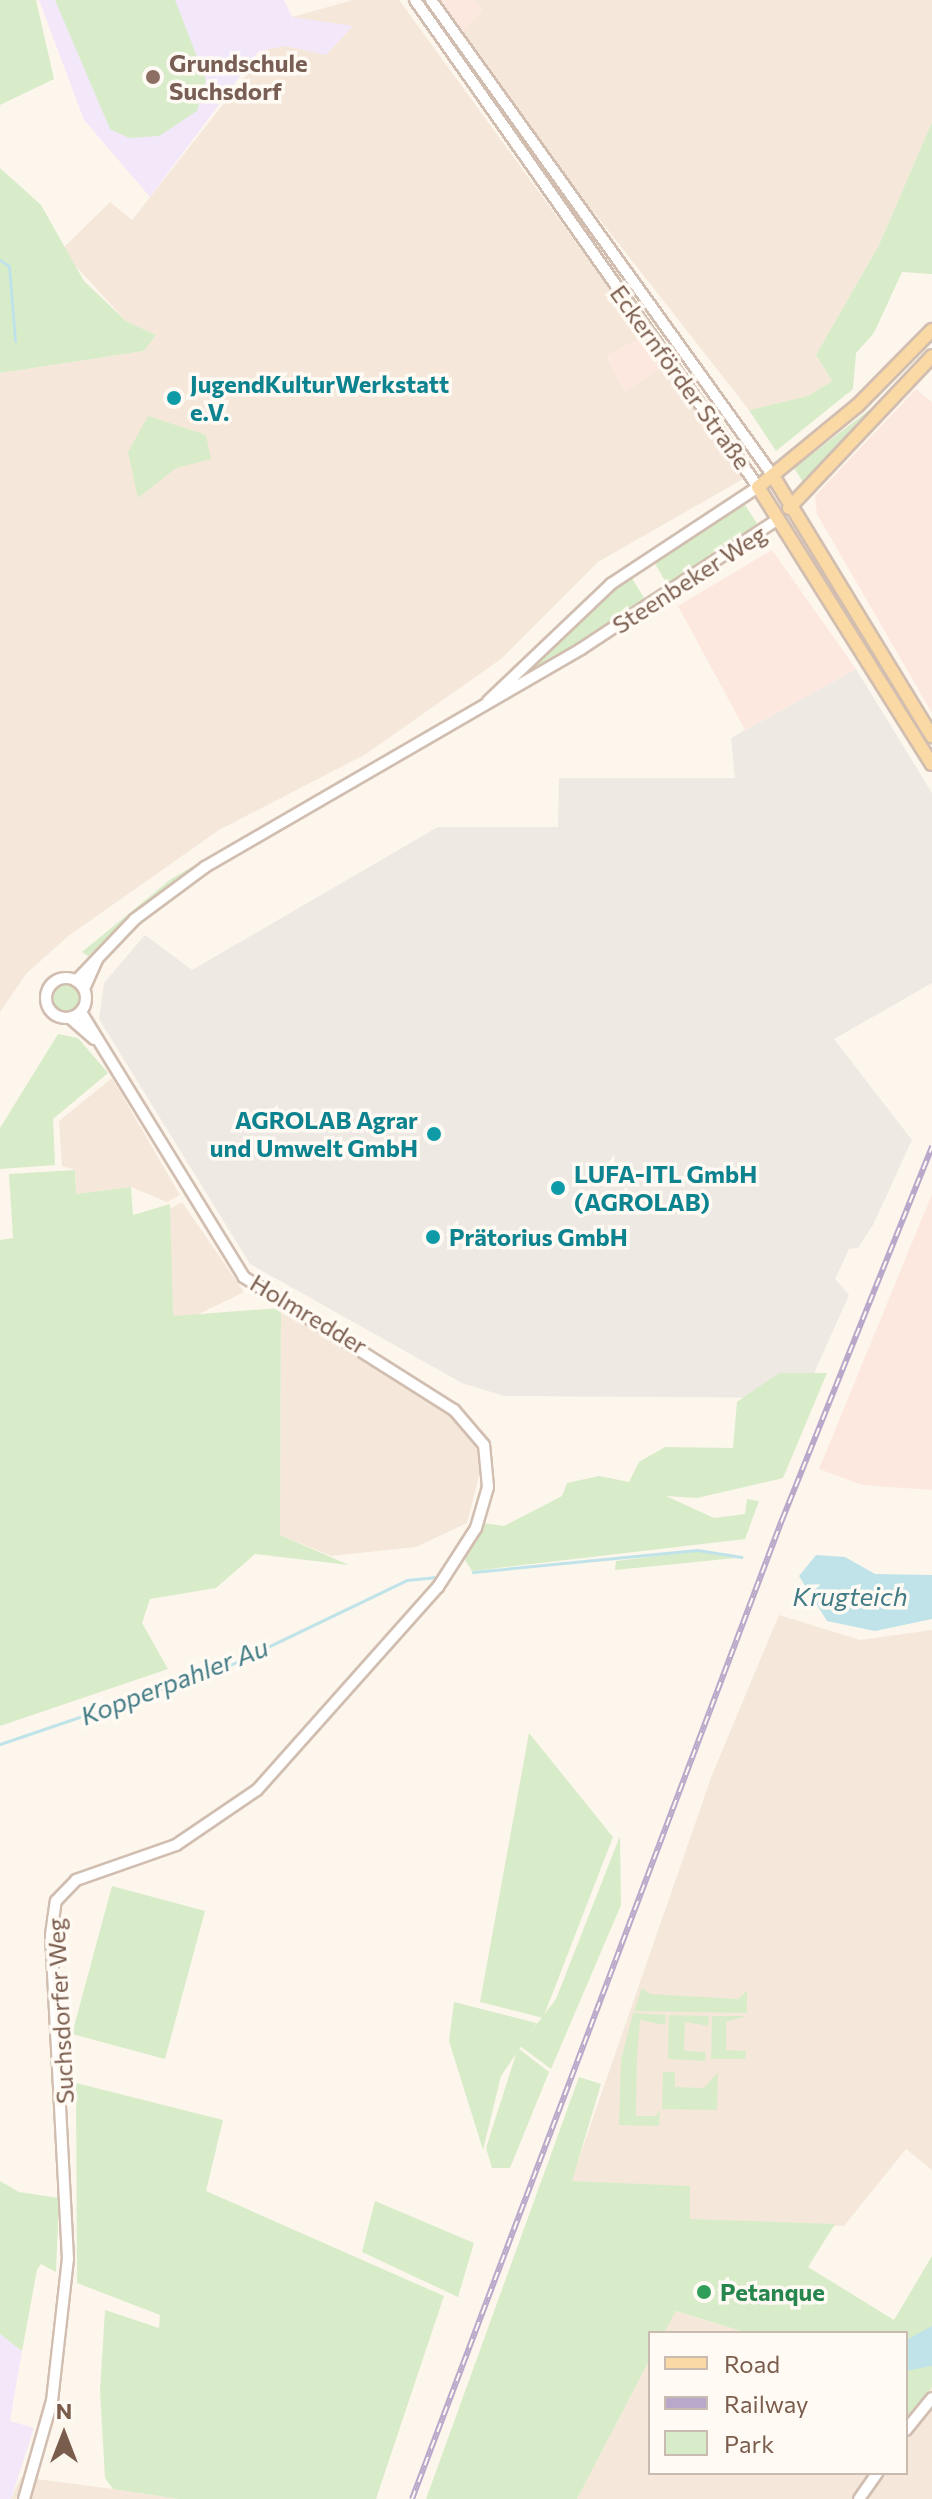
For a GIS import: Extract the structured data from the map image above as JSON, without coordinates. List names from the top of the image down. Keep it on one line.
{"streets":{"main road":["Eckernförder Straße","Steenbeker Weg"],"street":["Holmredder","Suchsdorfer Weg"]},"crossings":[["Eckernförder Straße","Steenbeker Weg"],["Steenbeker Weg","Holmredder"],["Holmredder","Suchsdorfer Weg"]],"water":["Krugteich","Kopperpahler Au"],"places":["Grundschule Suchsdorf","JugendKulturWerkstatt e.V.","AGROLAB Agrar und Umwelt GmbH","LUFA-ITL GmbH (AGROLAB)","Prätorius GmbH","Petanque"],"legend":["Road","Railway","Park"],"north":"top"}
